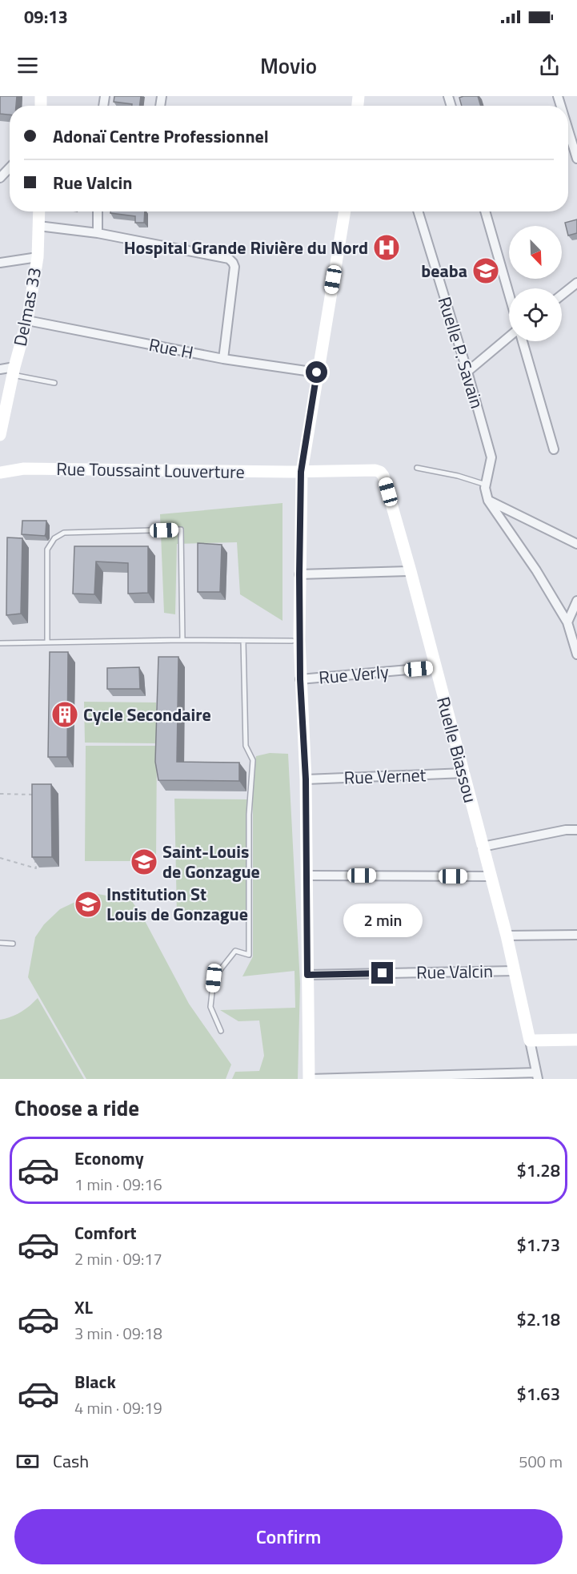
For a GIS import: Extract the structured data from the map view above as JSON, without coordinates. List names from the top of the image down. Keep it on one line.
{"streets":{"street":["Delmas 33","Rue H","Ruelle P. Savain","Rue Toussaint Louverture","Rue Verly","Ruelle Biassou","Rue Vernet","Rue Valcin"]},"crossings":[["Delmas 33","Rue H"],["Rue Toussaint Louverture","Ruelle Biassou"],["Rue Verly","Ruelle Biassou"],["Ruelle Biassou","Rue Vernet"],["Ruelle Biassou","Rue Valcin"]],"places":{"hospital":["Hospital Grande Rivière du Nord"],"school or university":["beaba","Saint-Louis de Gonzague","Institution St Louis de Gonzague"],"building":["Cycle Secondaire"]},"north":"bottom right","page":{"status":"09:13","header":"Movio","banner":["Adonaï Centre Professionnel","Rue Valcin"],"bubble":"2 min","heading":"Choose a ride","list":[{"name":"Economy","note":"1 min · 09:16","value":"$1.28"},{"name":"Comfort","note":"2 min · 09:17","value":"$1.73"},{"name":"XL","note":"3 min · 09:18","value":"$2.18"},{"name":"Black","note":"4 min · 09:19","value":"$1.63"}],"pay":["Cash","500 m"],"buttons":"Confirm"}}
